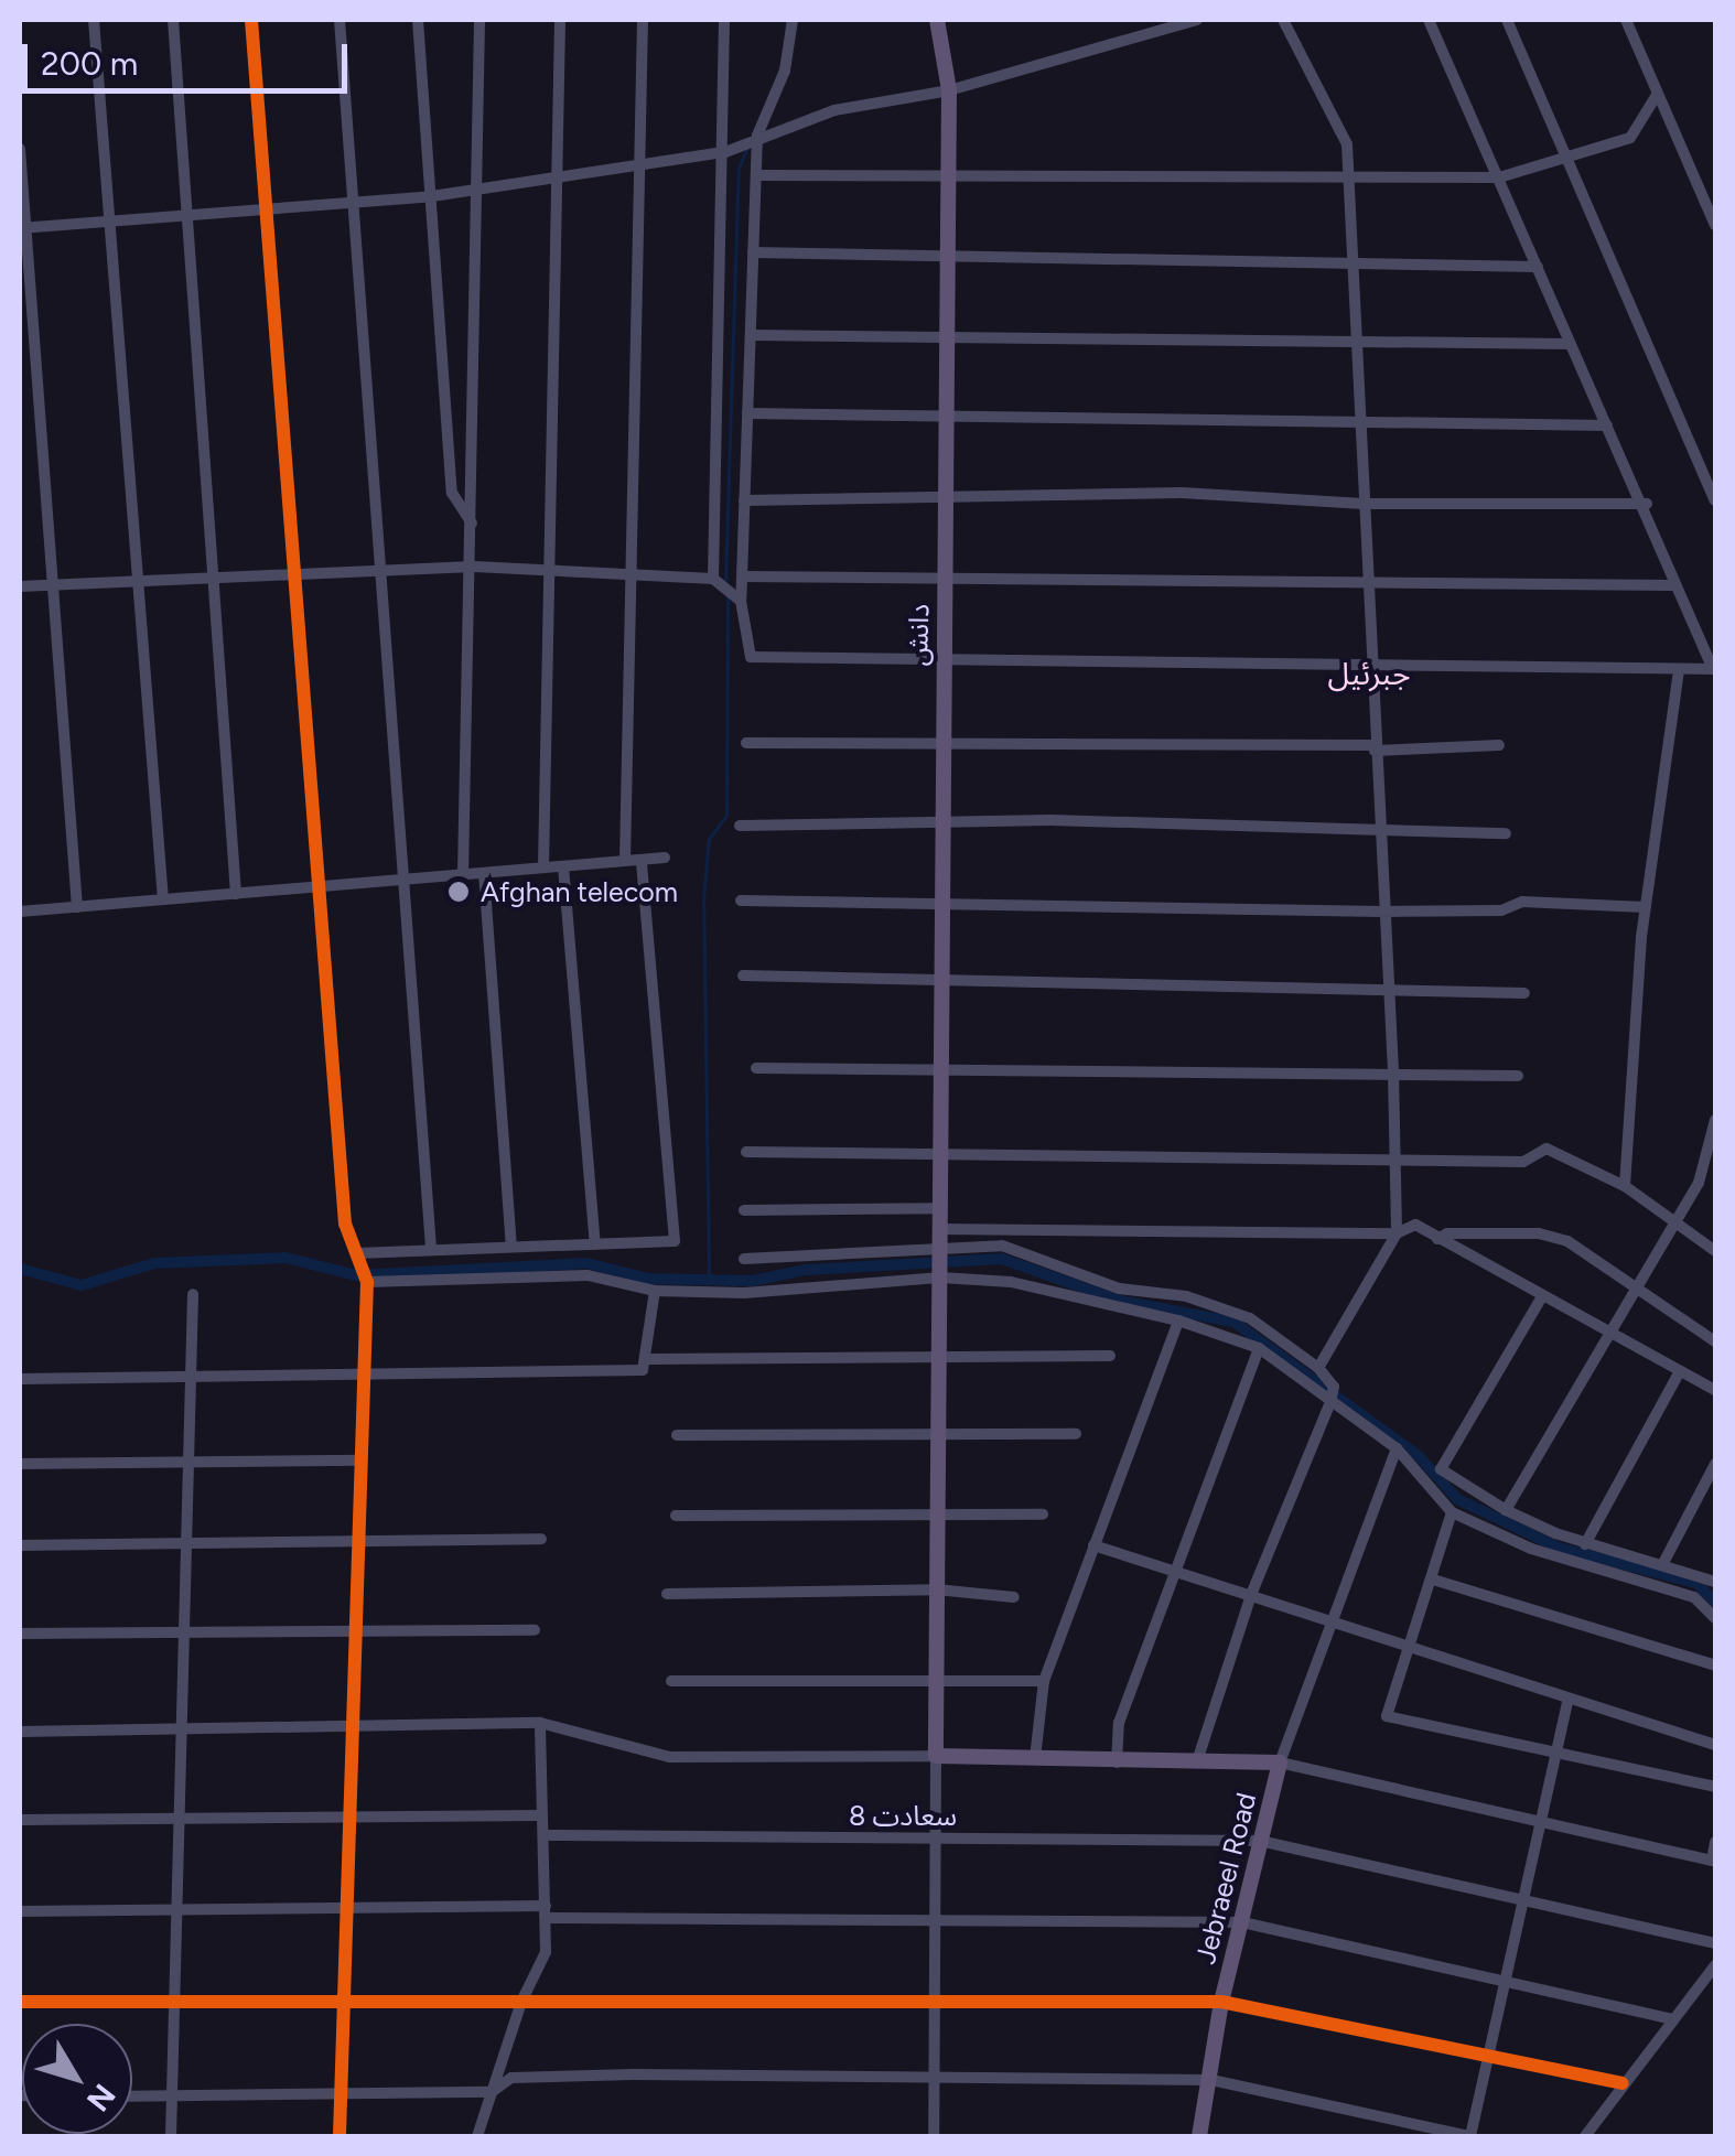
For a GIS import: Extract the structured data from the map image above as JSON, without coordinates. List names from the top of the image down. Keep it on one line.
{"streets":{"main road":["دانش","Jebraeel Road"],"street":["سعادت 8"]},"crossings":[["سعادت 8","Jebraeel Road"]],"districts":["جبرئیل"],"places":["Afghan telecom"],"scale_bar":"200 m","north":"bottom right"}
